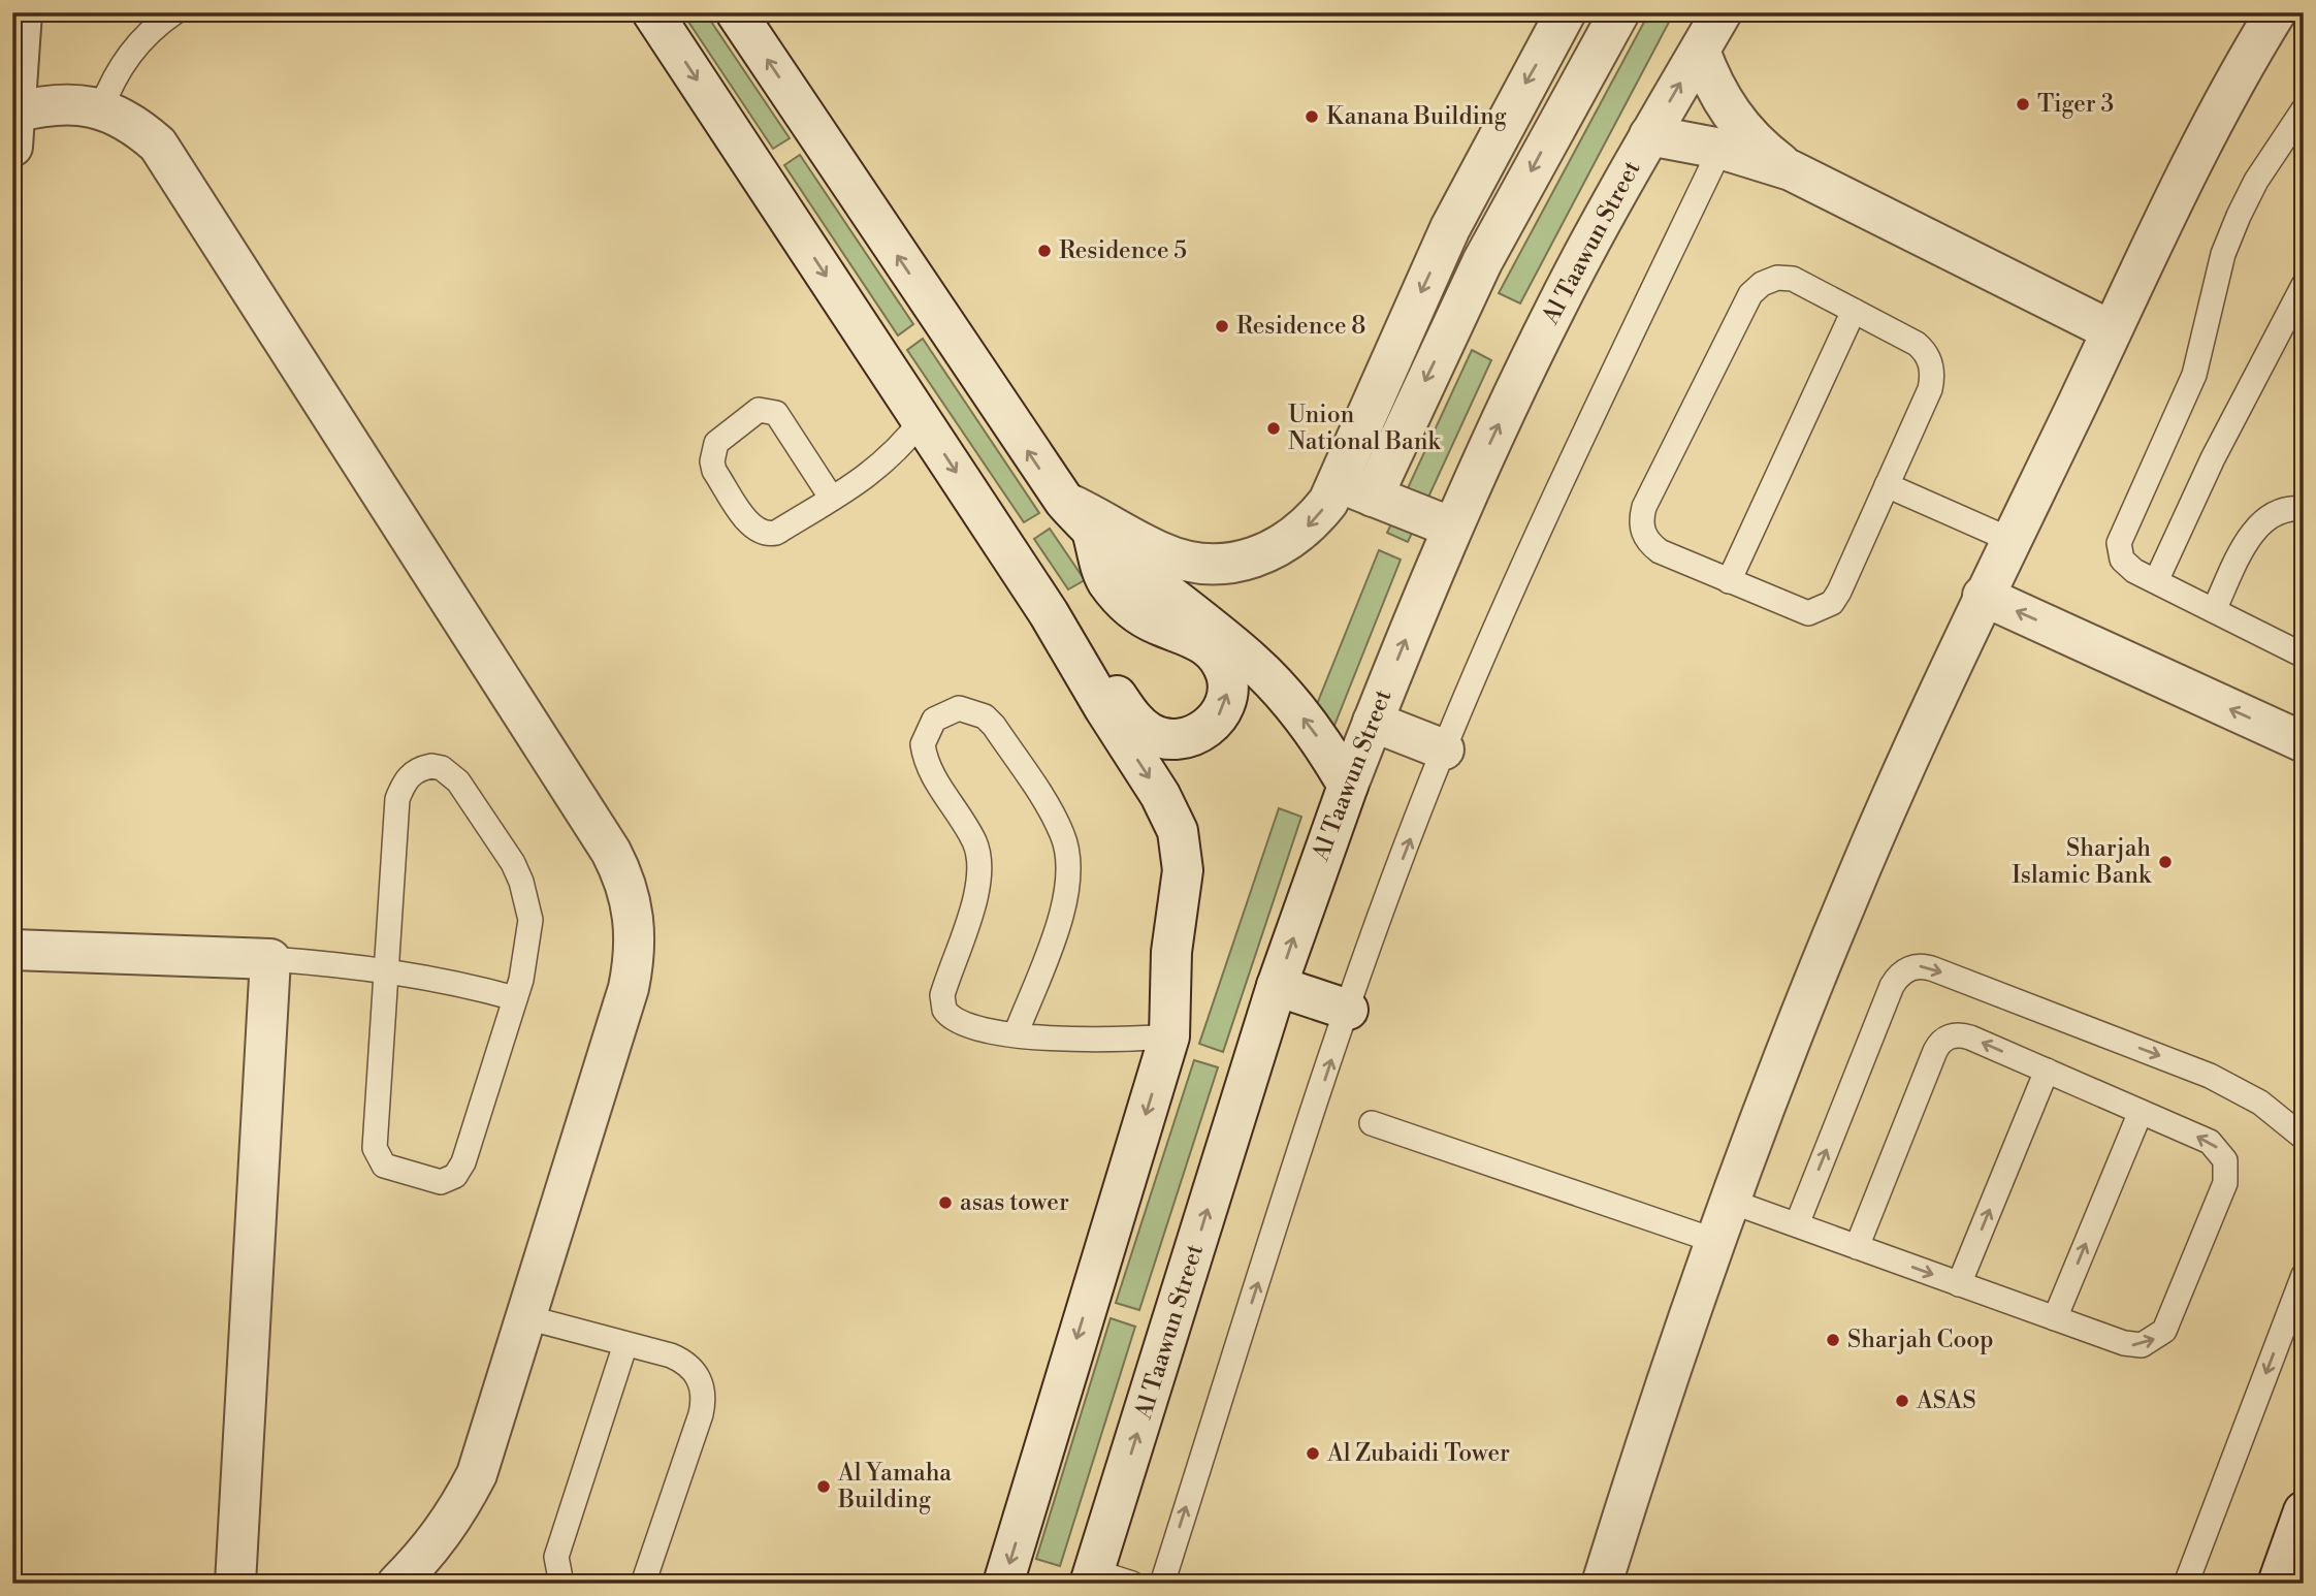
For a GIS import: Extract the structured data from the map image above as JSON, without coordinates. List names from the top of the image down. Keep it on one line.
{"streets":{"street":["Al Taawun Street"]},"places":["Tiger 3","Kanana Building","Residence 5","Residence 8","Union National Bank","Sharjah Islamic Bank","asas tower","Sharjah Coop","ASAS","Al Zubaidi Tower","Al Yamaha Building"]}
